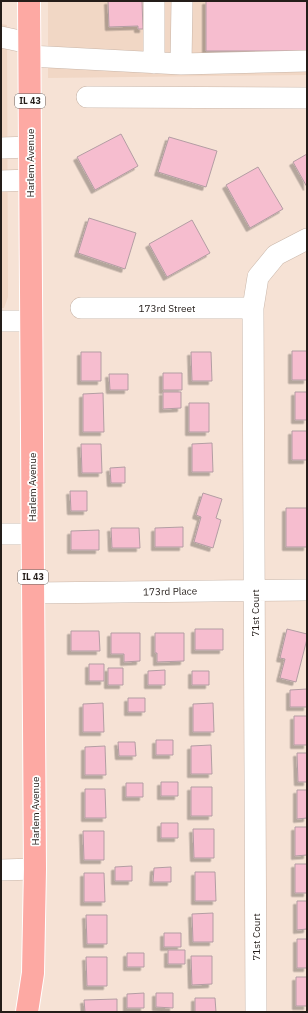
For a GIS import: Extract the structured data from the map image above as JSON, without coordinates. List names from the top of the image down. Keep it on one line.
{"streets":{"main road":["IL 43","Harlem Avenue"],"street":["173rd Street","173rd Place","71st Court"]},"crossings":[["Harlem Avenue","173rd Place"],["173rd Street","71st Court"],["173rd Place","71st Court"]]}
